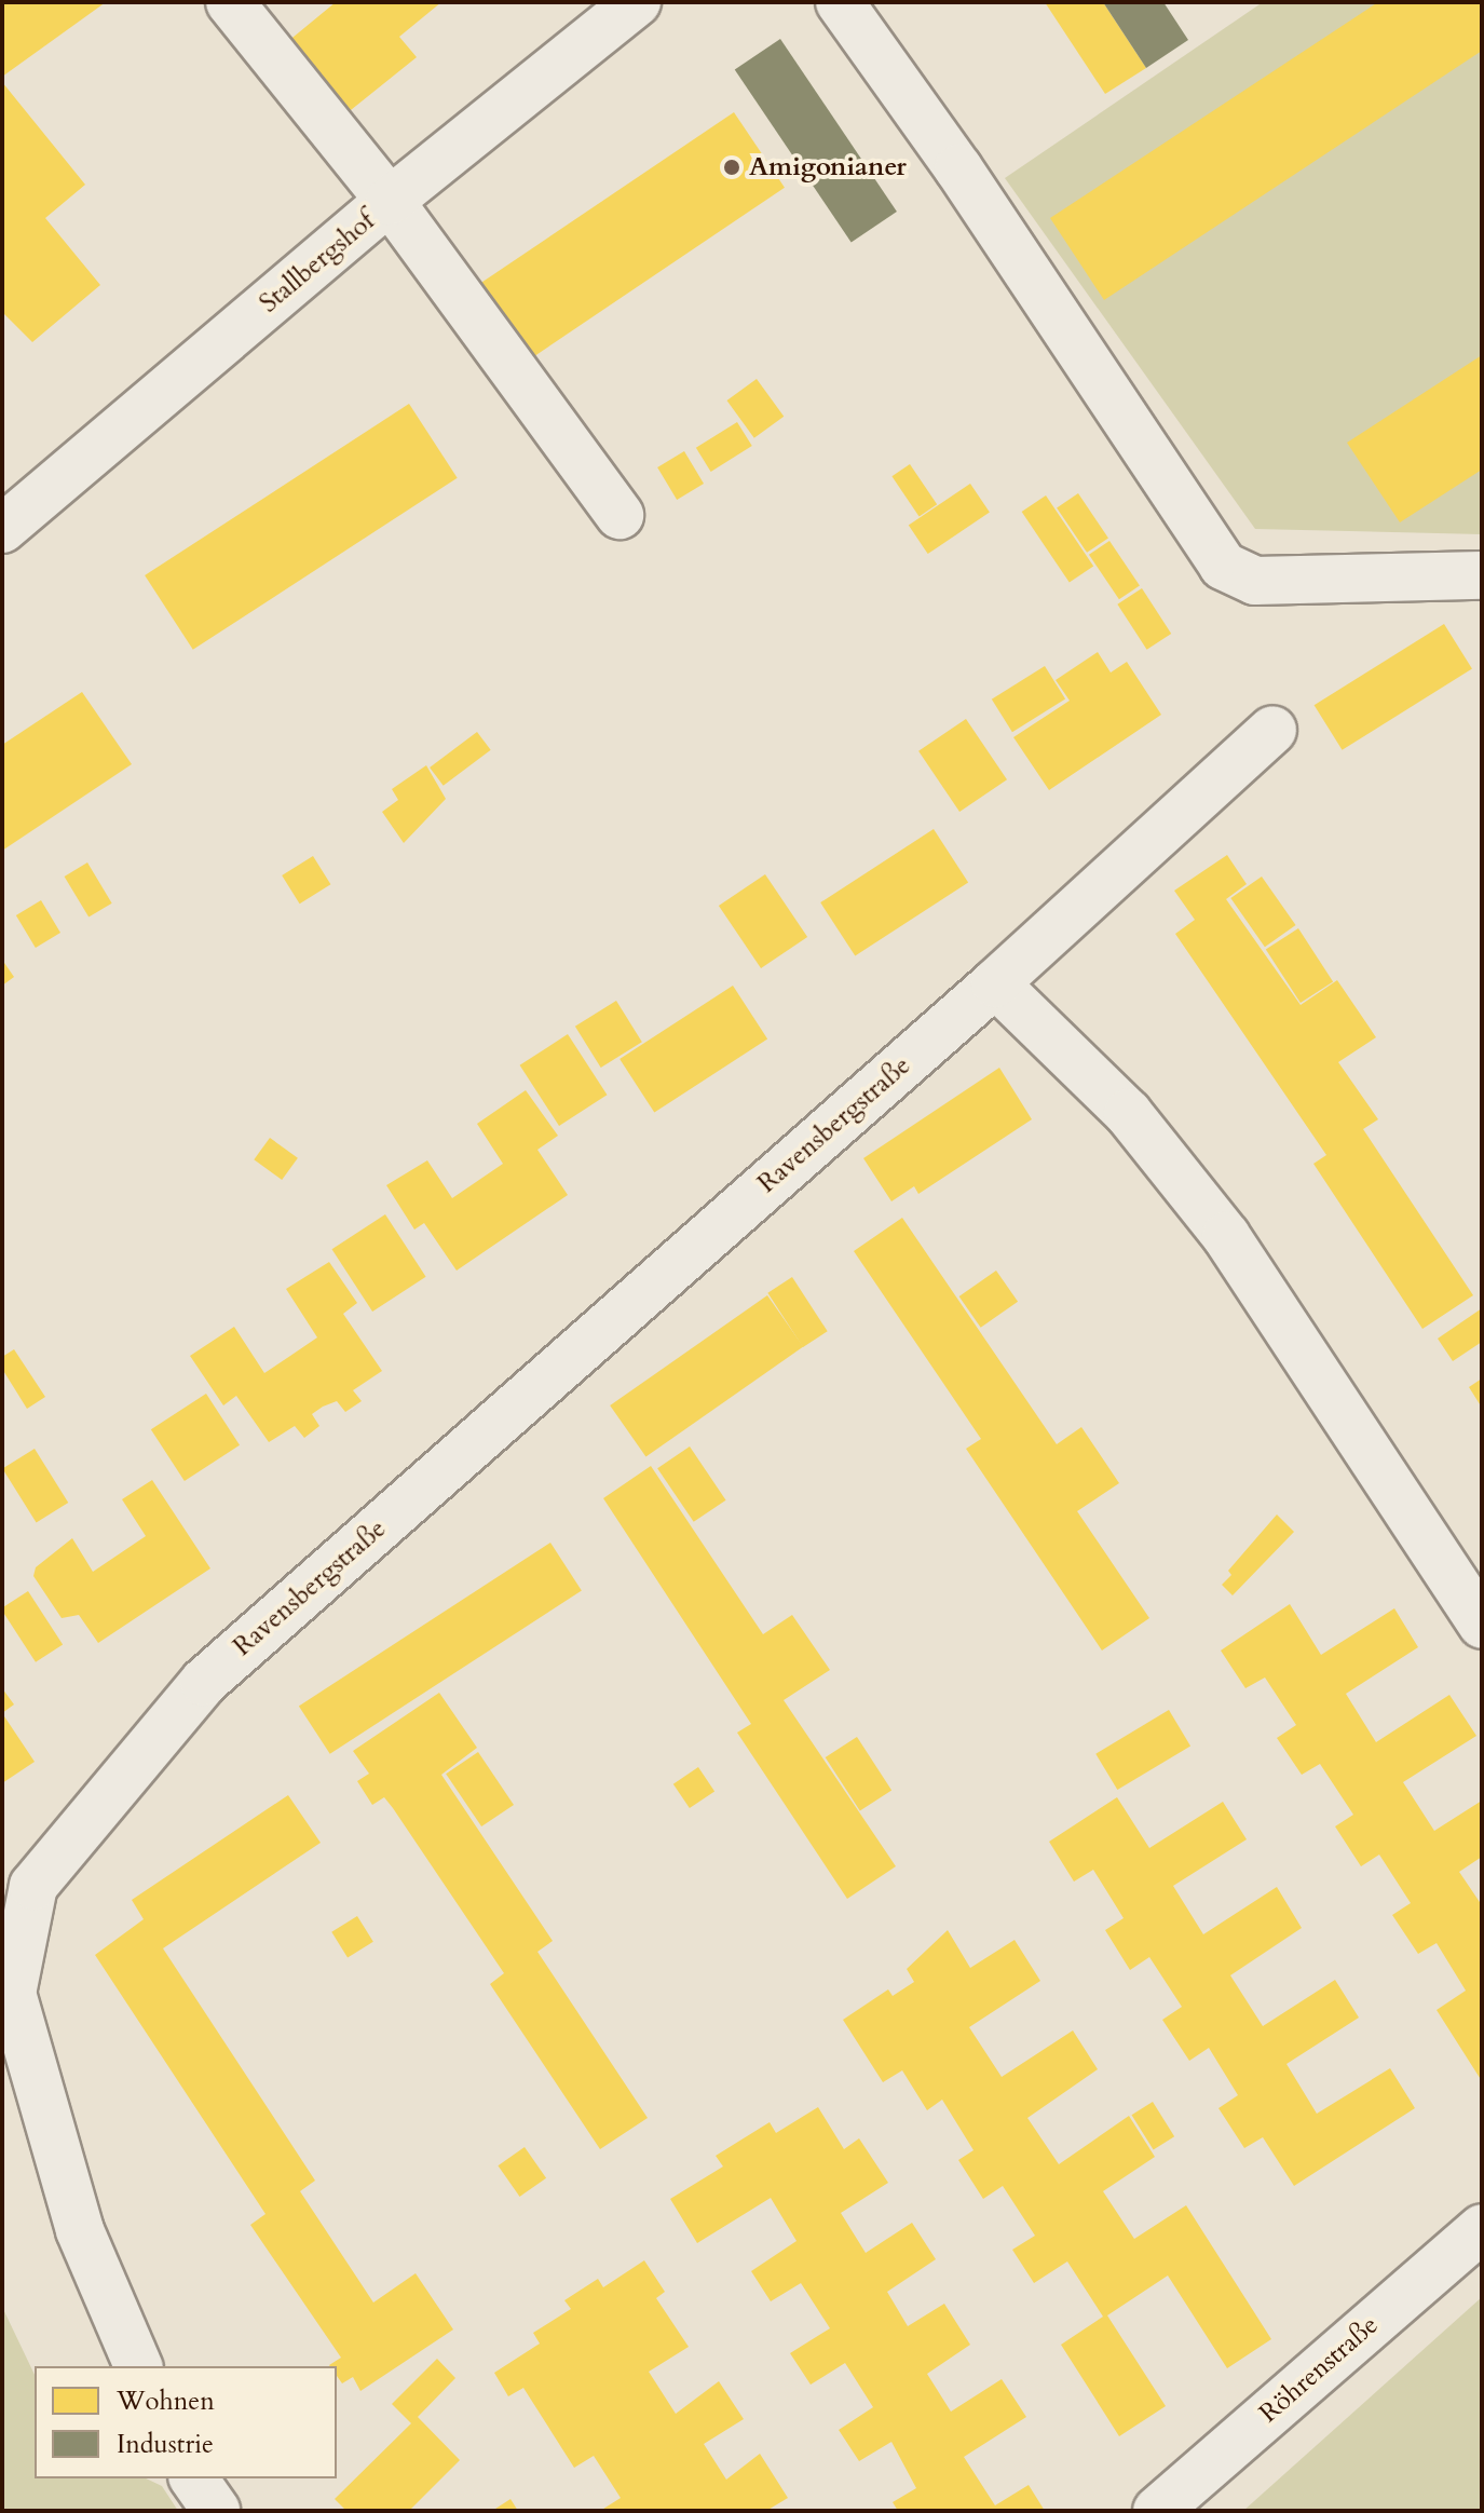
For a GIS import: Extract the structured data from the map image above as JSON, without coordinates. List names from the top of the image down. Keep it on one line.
{"streets":{"street":["Stallbergshof","Ravensbergstraße","Röhrenstraße"]},"places":["Amigonianer"],"legend":["Wohnen","Industrie"]}
